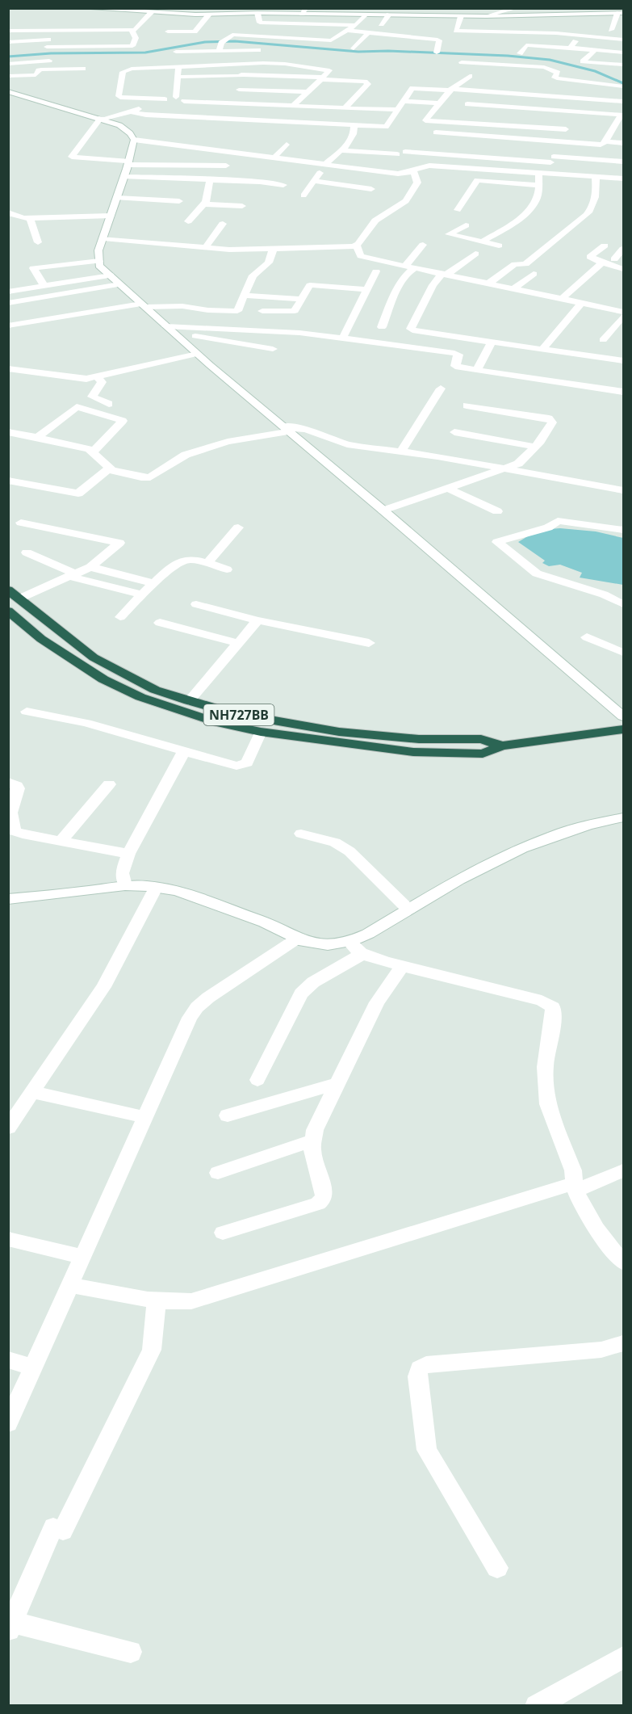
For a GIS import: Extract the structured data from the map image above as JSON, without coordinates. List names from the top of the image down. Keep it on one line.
{"streets":{"highway":["NH727BB"]}}
